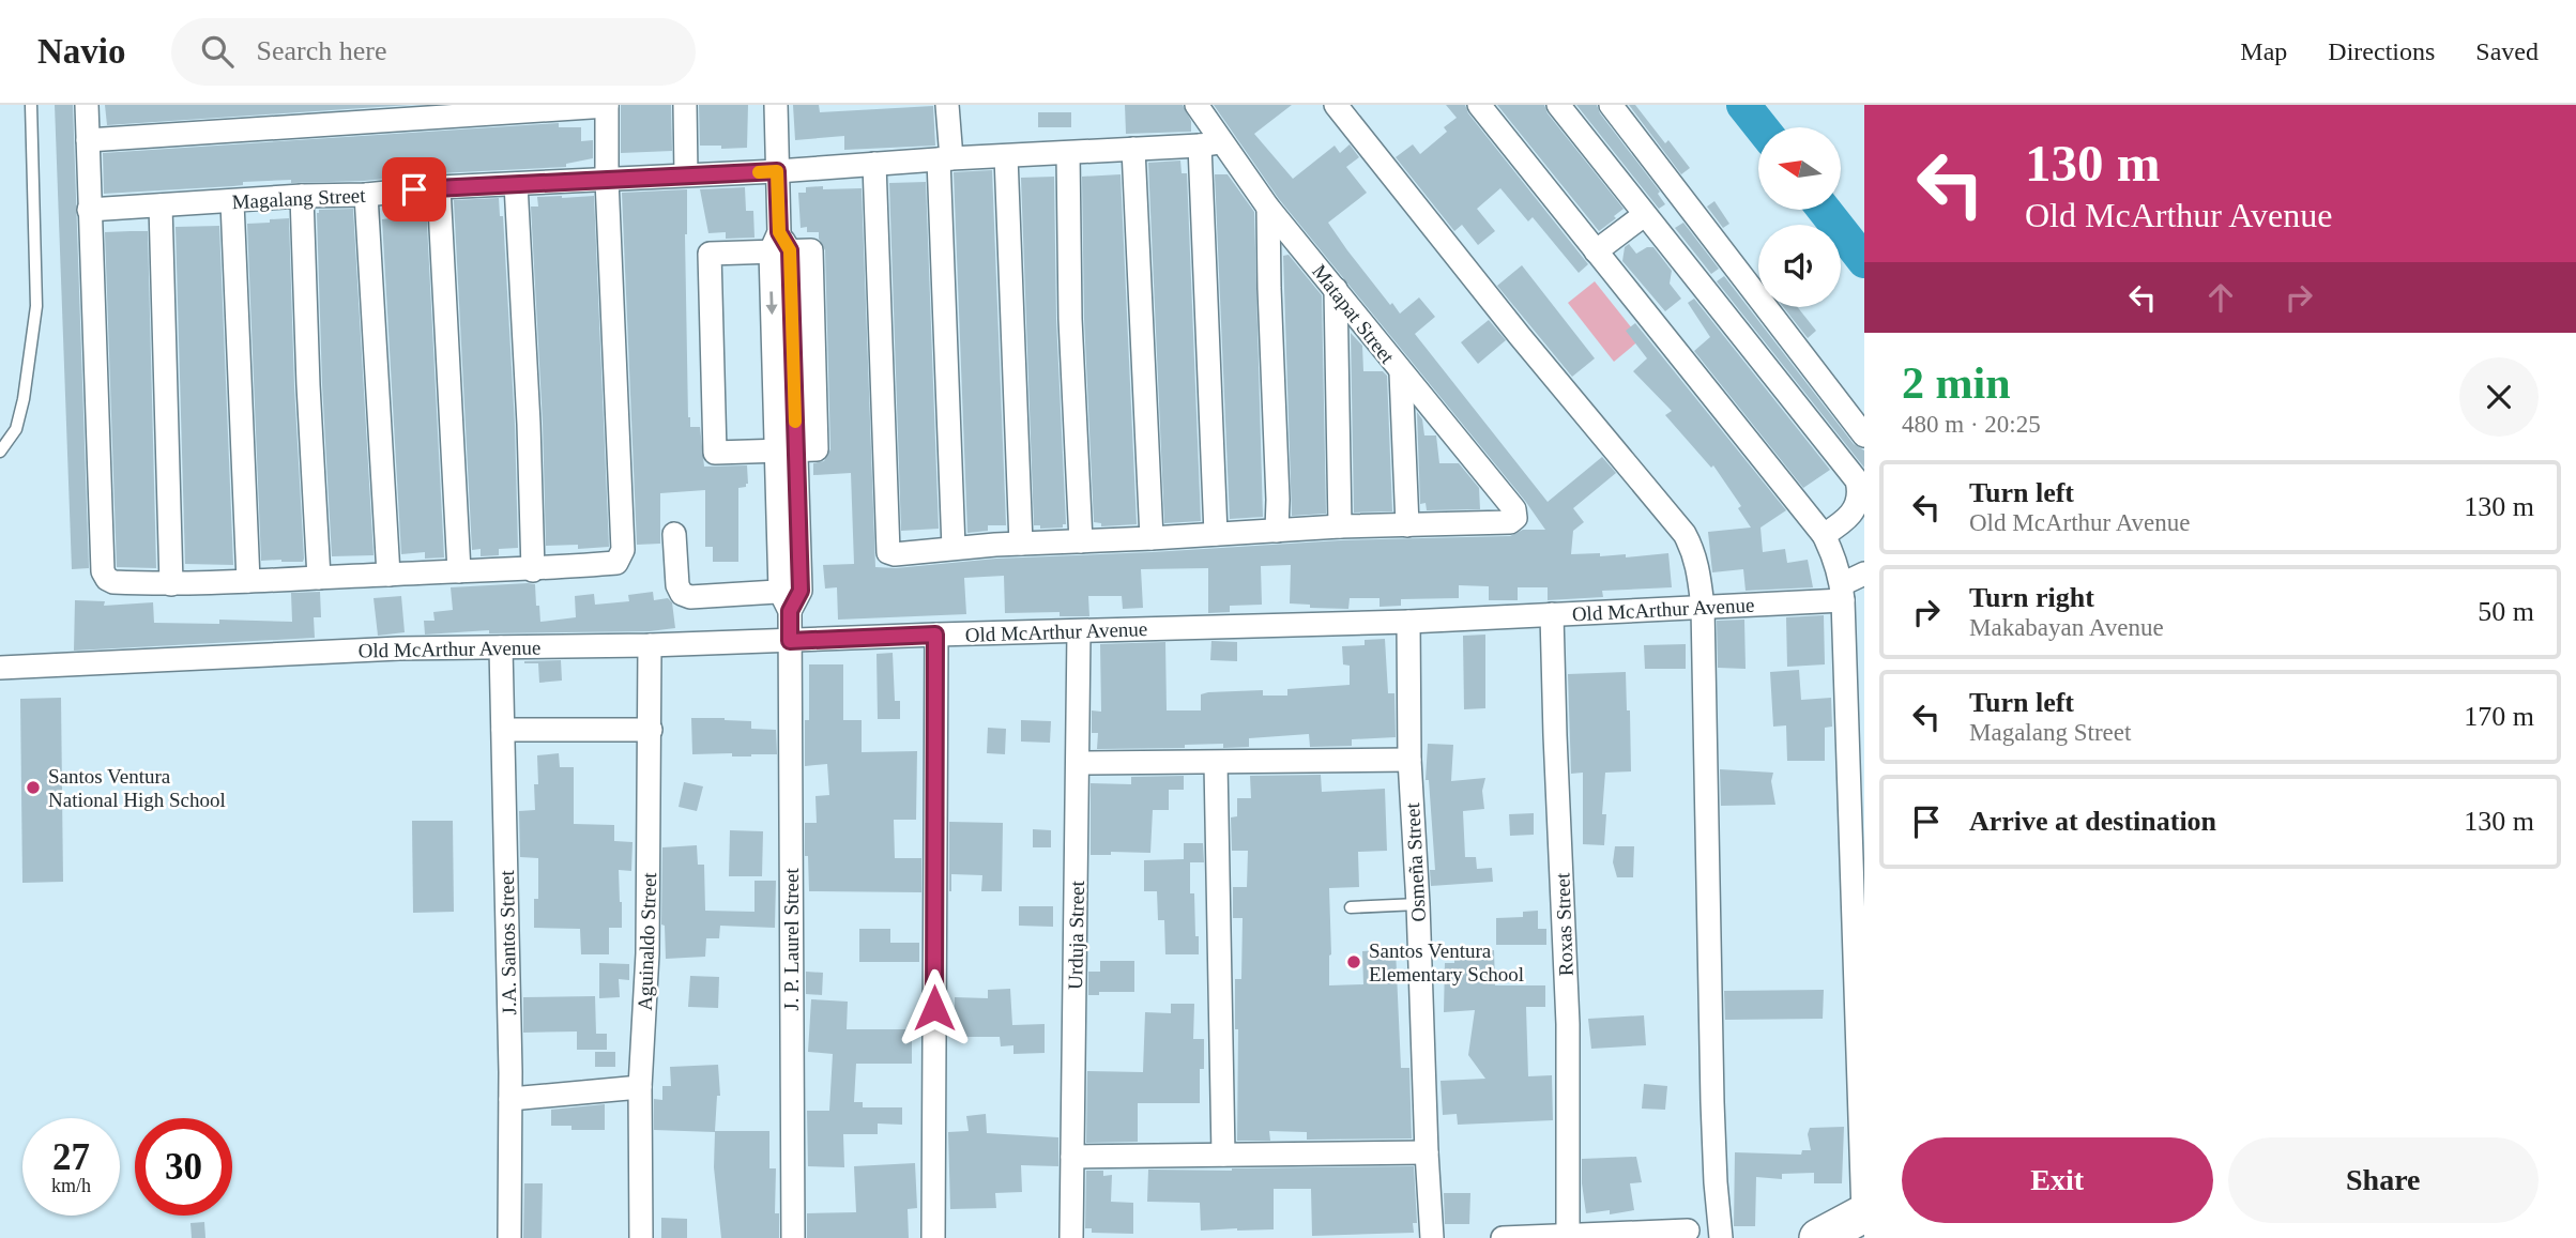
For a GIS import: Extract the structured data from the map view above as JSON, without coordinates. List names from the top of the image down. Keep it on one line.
{"streets":{"street":["Magalang Street","Matapat Street","Old McArthur Avenue","Osmeña Street","Roxas Street","Urduja Street","J. P. Laurel Street","Aguinaldo Street","J.A. Santos Street"]},"crossings":[["Magalang Street","Matapat Street"],["Magalang Street","J. P. Laurel Street"],["Old McArthur Avenue","Osmeña Street"],["Old McArthur Avenue","Roxas Street"],["Old McArthur Avenue","Urduja Street"],["Old McArthur Avenue","J. P. Laurel Street"],["Old McArthur Avenue","Aguinaldo Street"],["Old McArthur Avenue","J.A. Santos Street"]],"places":["Santos Ventura National High School","Santos Ventura Elementary School"],"north":"left","page":{"header":"Navio","search":"Search here","nav":["Map","Directions","Saved"],"turn":["130 m","Old McArthur Avenue"],"heading":["2 min","480 m · 20:25"],"list":[{"name":"Turn left","note":"Old McArthur Avenue","value":"130 m"},{"name":"Turn right","note":"Makabayan Avenue","value":"50 m"},{"name":"Turn left","note":"Magalang Street","value":"170 m"},{"name":"Arrive at destination","value":"130 m"}],"speed":"27 km/h","limit":"30","buttons":["Exit","Share"]}}
